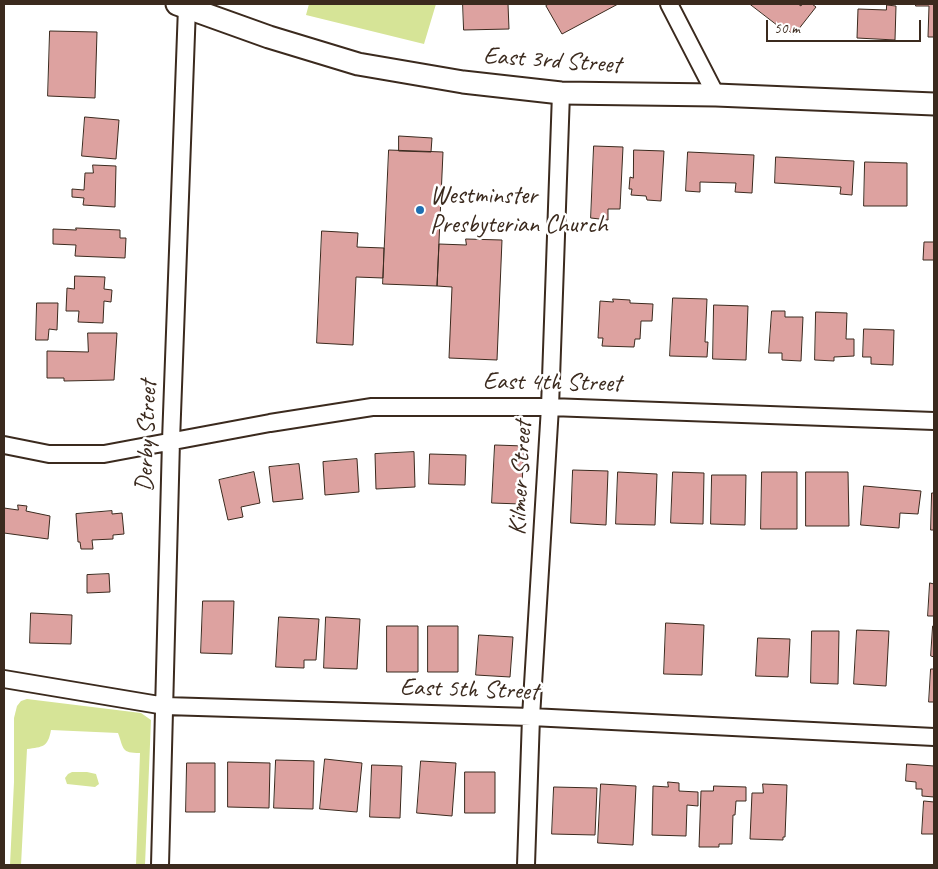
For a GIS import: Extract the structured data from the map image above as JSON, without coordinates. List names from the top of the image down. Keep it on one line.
{"streets":{"street":["East 3rd Street","East 4th Street","Derby Street","Kilmer Street","East 5th Street"]},"crossings":[["East 3rd Street","Derby Street"],["East 3rd Street","Kilmer Street"],["East 4th Street","Derby Street"],["East 4th Street","Kilmer Street"],["Derby Street","East 5th Street"],["Kilmer Street","East 5th Street"]],"places":["Westminster Presbyterian Church"],"scale_bar":"50 m"}
